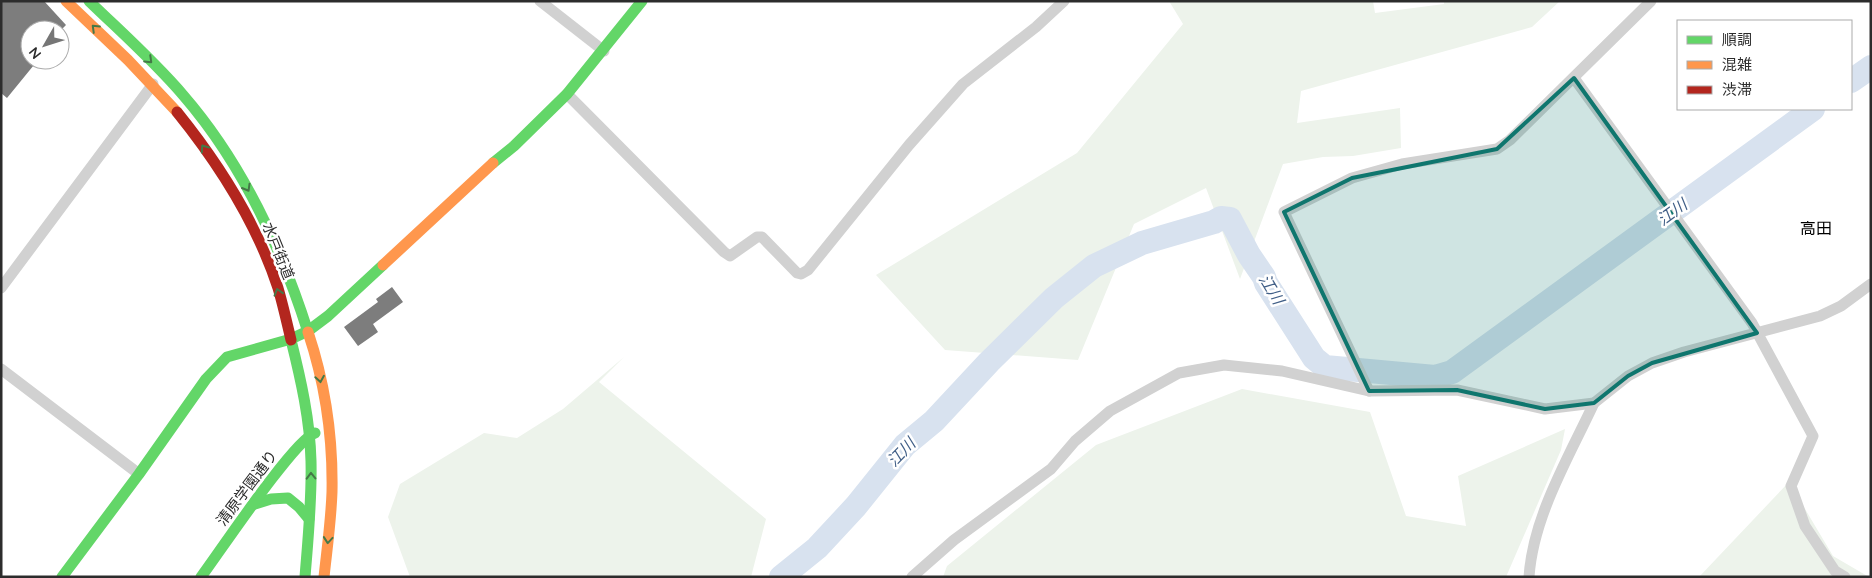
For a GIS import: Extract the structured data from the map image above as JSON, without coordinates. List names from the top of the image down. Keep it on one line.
{"streets":{"main road":["水戸街道","清原学園通り"]},"crossings":[["水戸街道","清原学園通り"]],"districts":["高田"],"water":["江川"],"legend":["順調","混雑","渋滞"],"north":"bottom left"}
